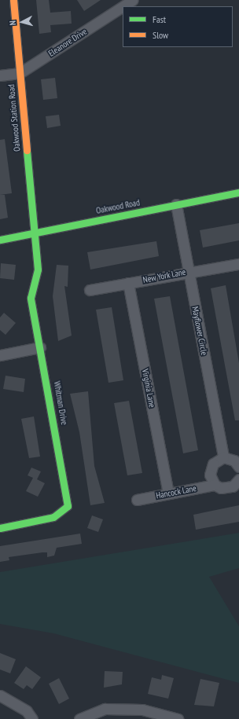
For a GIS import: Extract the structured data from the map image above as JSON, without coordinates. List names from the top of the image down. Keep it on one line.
{"streets":{"street":["Eleanore Drive","Oakwood Station Road","Oakwood Road","New York Lane","Mayflower Circle","Virginia Lane","Whitman Drive","Hancock Lane"]},"crossings":[["Eleanore Drive","Oakwood Station Road"],["Oakwood Station Road","Oakwood Road"],["Oakwood Station Road","Whitman Drive"],["Oakwood Road","Mayflower Circle"],["Oakwood Road","Whitman Drive"],["New York Lane","Mayflower Circle"],["New York Lane","Virginia Lane"],["Virginia Lane","Hancock Lane"]],"legend":["Fast","Slow"],"north":"left"}
